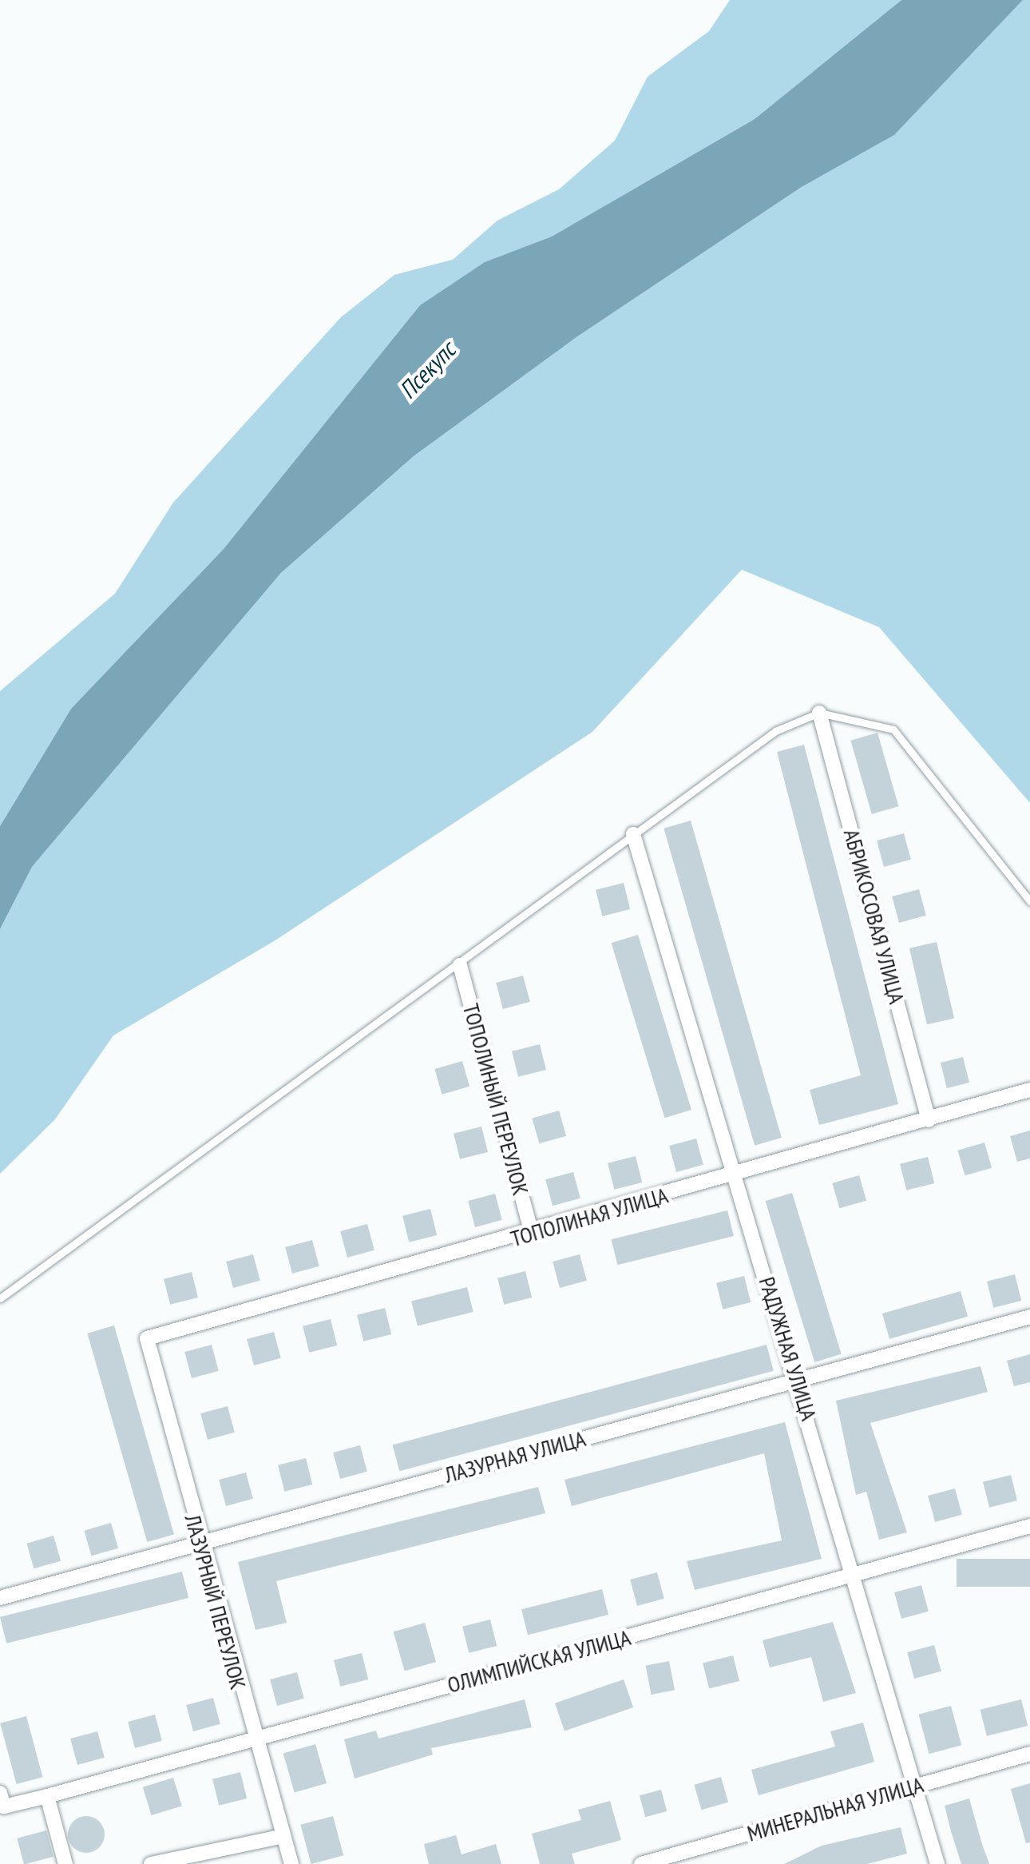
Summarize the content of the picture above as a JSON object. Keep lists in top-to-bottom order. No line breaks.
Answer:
{"streets":{"street":["АБРИКОСОВАЯ УЛИЦА","ТОПОЛИНЫЙ ПЕРЕУЛОК","ТОПОЛИНАЯ УЛИЦА","РАДУЖНАЯ УЛИЦА","ЛАЗУРНАЯ УЛИЦА","ЛАЗУРНЫЙ ПЕРЕУЛОК","ОЛИМПИЙСКАЯ УЛИЦА","МИНЕРАЛЬНАЯ УЛИЦА"]},"crossings":[["АБРИКОСОВАЯ УЛИЦА","ТОПОЛИНАЯ УЛИЦА"],["ТОПОЛИНЫЙ ПЕРЕУЛОК","ТОПОЛИНАЯ УЛИЦА"],["ТОПОЛИНАЯ УЛИЦА","РАДУЖНАЯ УЛИЦА"],["ТОПОЛИНАЯ УЛИЦА","ЛАЗУРНЫЙ ПЕРЕУЛОК"],["РАДУЖНАЯ УЛИЦА","ЛАЗУРНАЯ УЛИЦА"],["РАДУЖНАЯ УЛИЦА","ОЛИМПИЙСКАЯ УЛИЦА"],["РАДУЖНАЯ УЛИЦА","МИНЕРАЛЬНАЯ УЛИЦА"],["ЛАЗУРНАЯ УЛИЦА","ЛАЗУРНЫЙ ПЕРЕУЛОК"],["ЛАЗУРНЫЙ ПЕРЕУЛОК","ОЛИМПИЙСКАЯ УЛИЦА"]],"water":["Псекупс"]}
